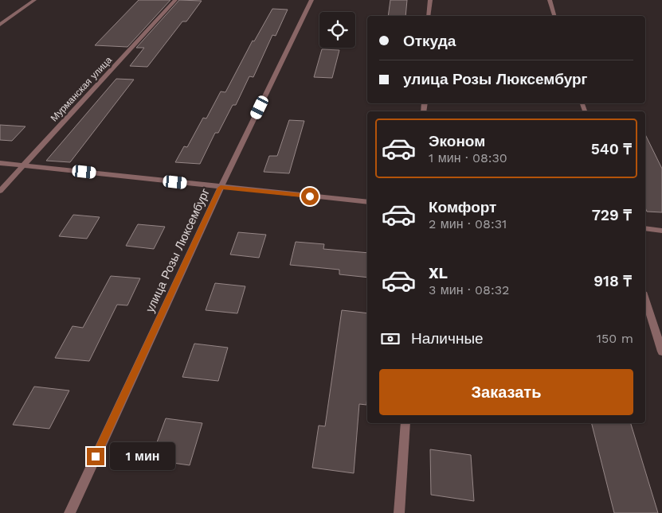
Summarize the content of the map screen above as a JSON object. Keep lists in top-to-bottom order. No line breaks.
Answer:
{"streets":{"street":["Мурманская улица","улица Розы Люксембург"]},"page":{"banner":["Откуда","улица Розы Люксембург"],"list":[{"name":"Эконом","note":"1 мин · 08:30","value":"540 ₸"},{"name":"Комфорт","note":"2 мин · 08:31","value":"729 ₸"},{"name":"XL","note":"3 мин · 08:32","value":"918 ₸"}],"pay":["Наличные","150 m"],"buttons":"Заказать","bubble":"1 мин"}}
